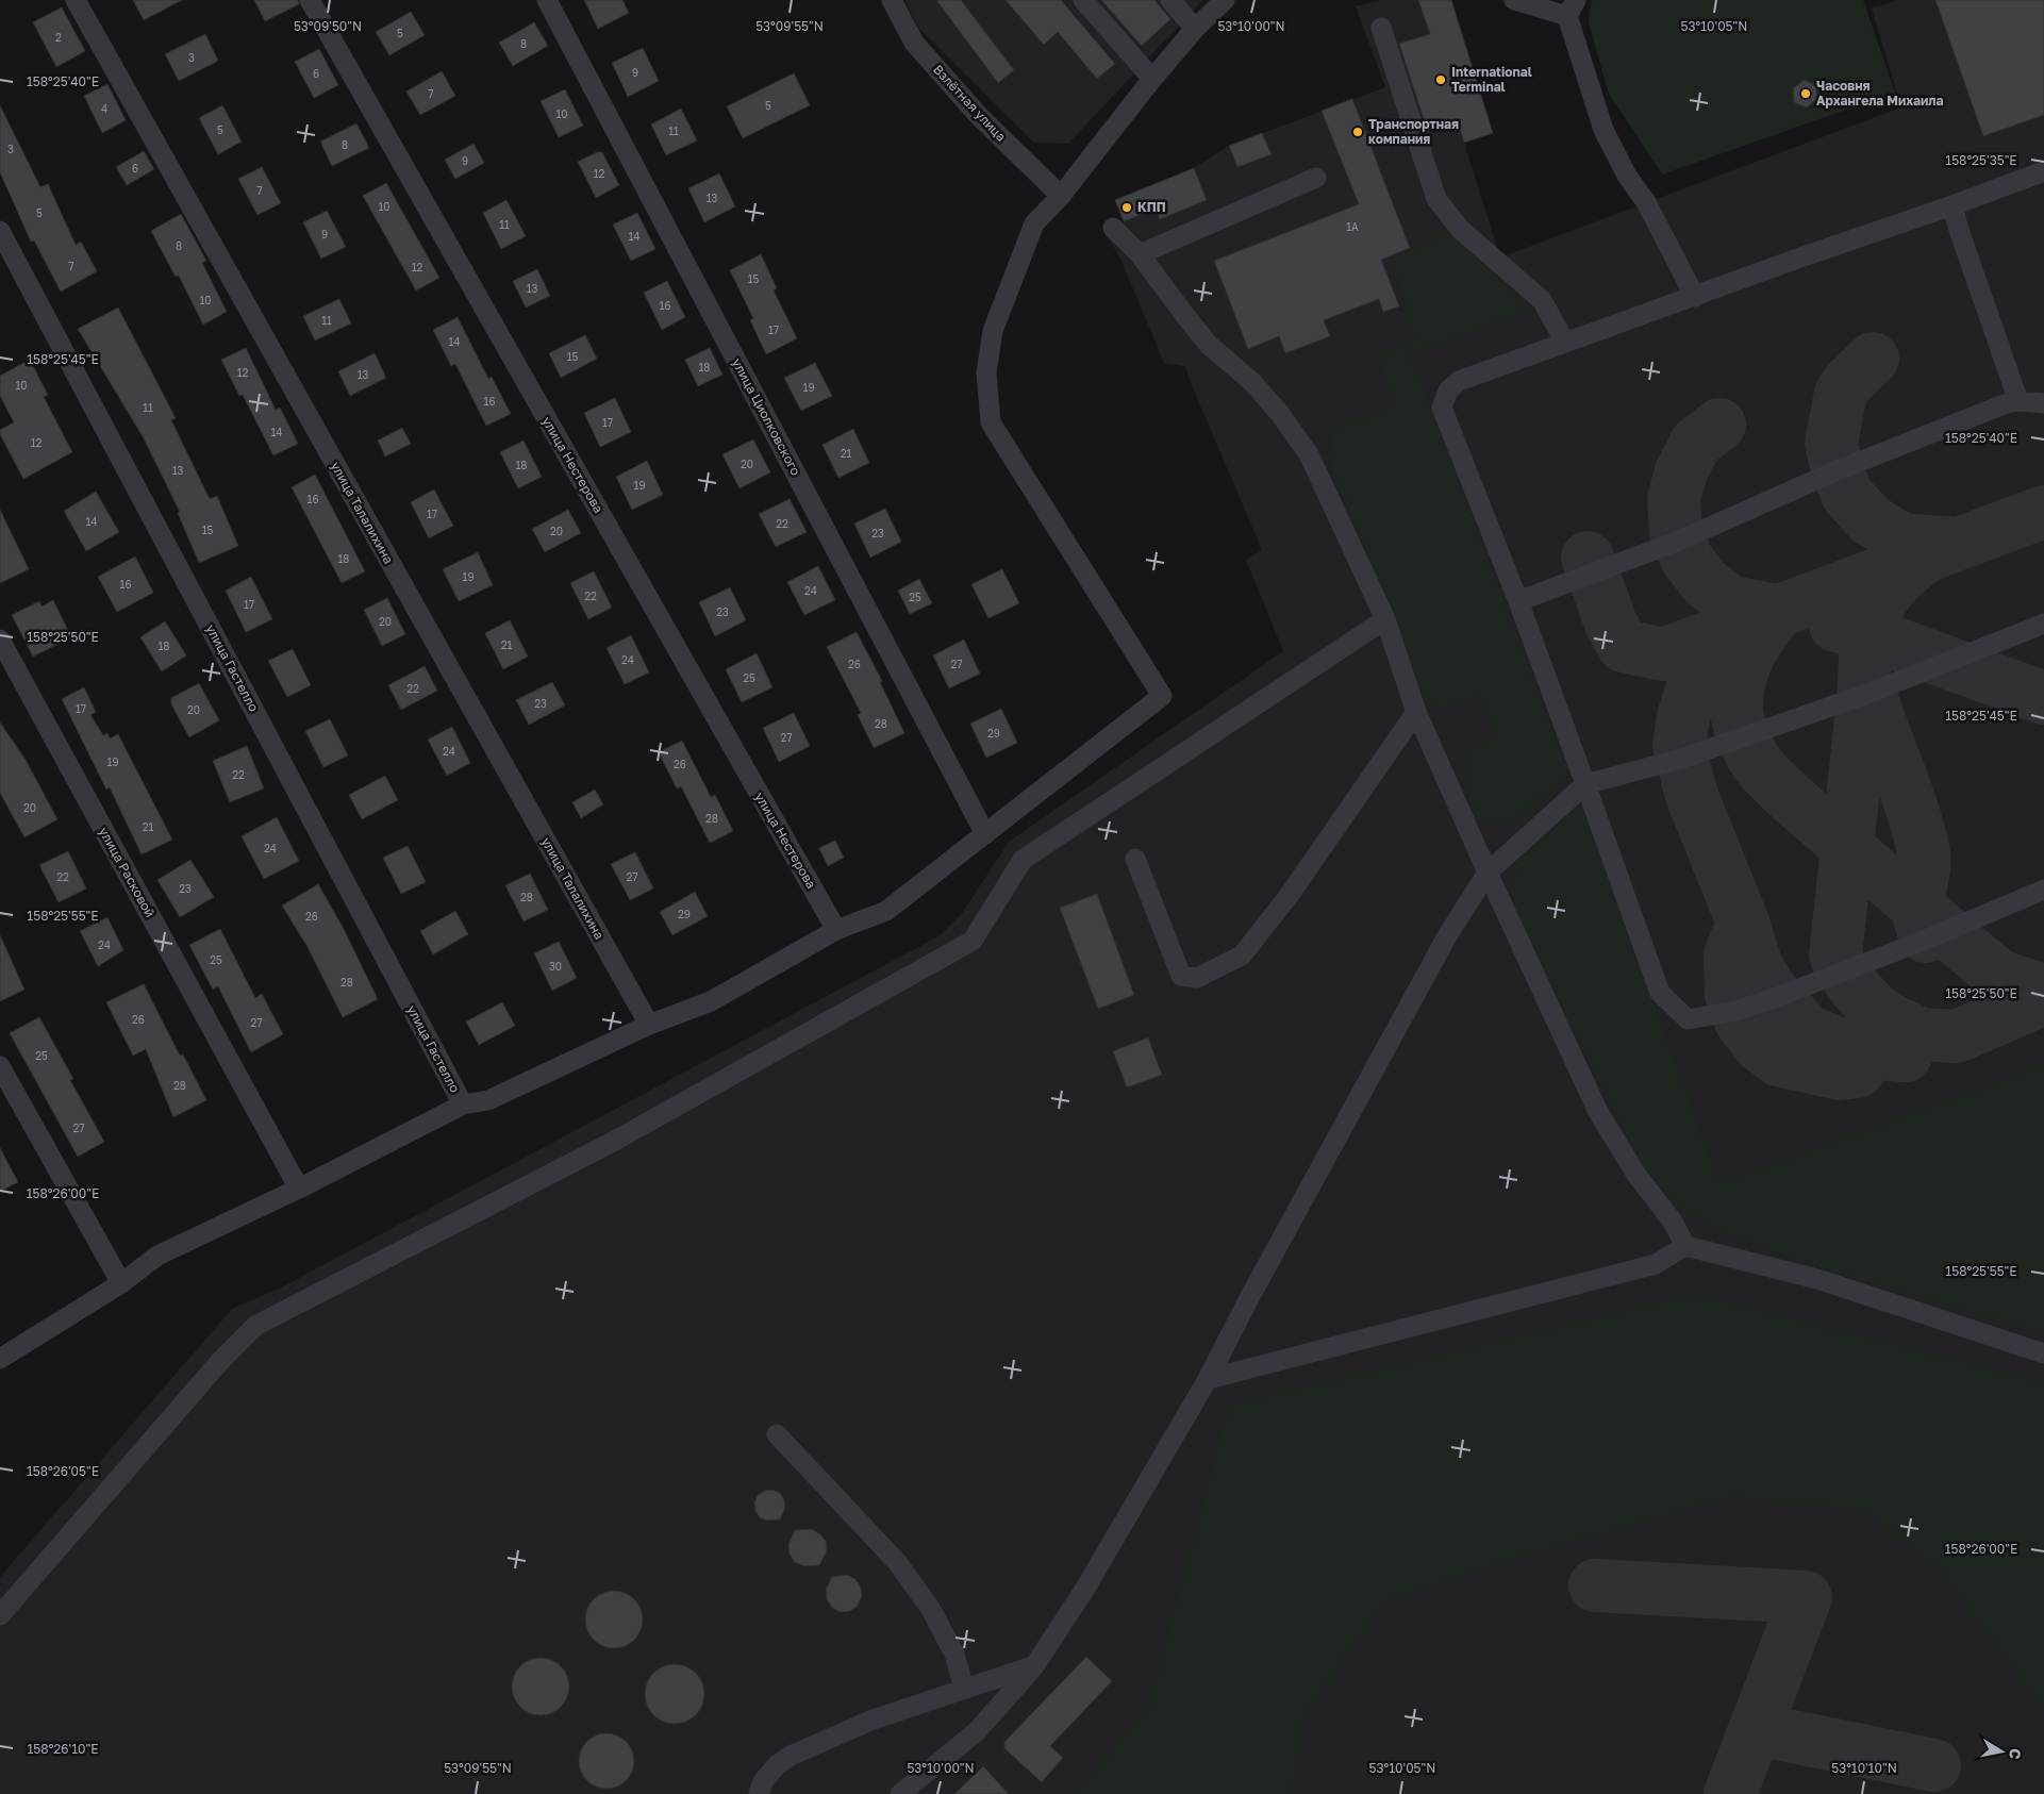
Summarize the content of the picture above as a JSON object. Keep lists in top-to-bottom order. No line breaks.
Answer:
{"streets":{"street":["Взлётная улица","улица Циолковского","улица Нестерова","улица Талалихина","улица Гастелло","улица Расковой"]},"places":["International Terminal","Часовня Архангела Михаила","Транспортная компания","КПП"],"house_numbers":["5","2","8","3","9","6","7","5","4","10","5","11","8","3","9","6","12","7","13","10","5","11","1А","9","14","8","7","12","15","13","10","16","11","17","14","15","18","12","13","10","19","16","11","17","14","12","21","20","18","13","19","16","17","14","22","15","20","23","18","19","16","24","22","25","17","23","20","21","18","24","26","27","25","22","23","17","20","28","29","27","24","19","26","22","20","28","21","24","22","27","23","28","29","26","24","25","30","28","26","27","25","28","27"],"north":"right","coordinates":["53°09'50\"N","53°09'55\"N","53°10'00\"N","53°10'05\"N","158°25'40\"E","158°25'35\"E","158°25'45\"E","158°25'50\"E","158°25'55\"E","158°26'00\"E","158°26'05\"E","158°26'10\"E","53°10'10\"N"]}
